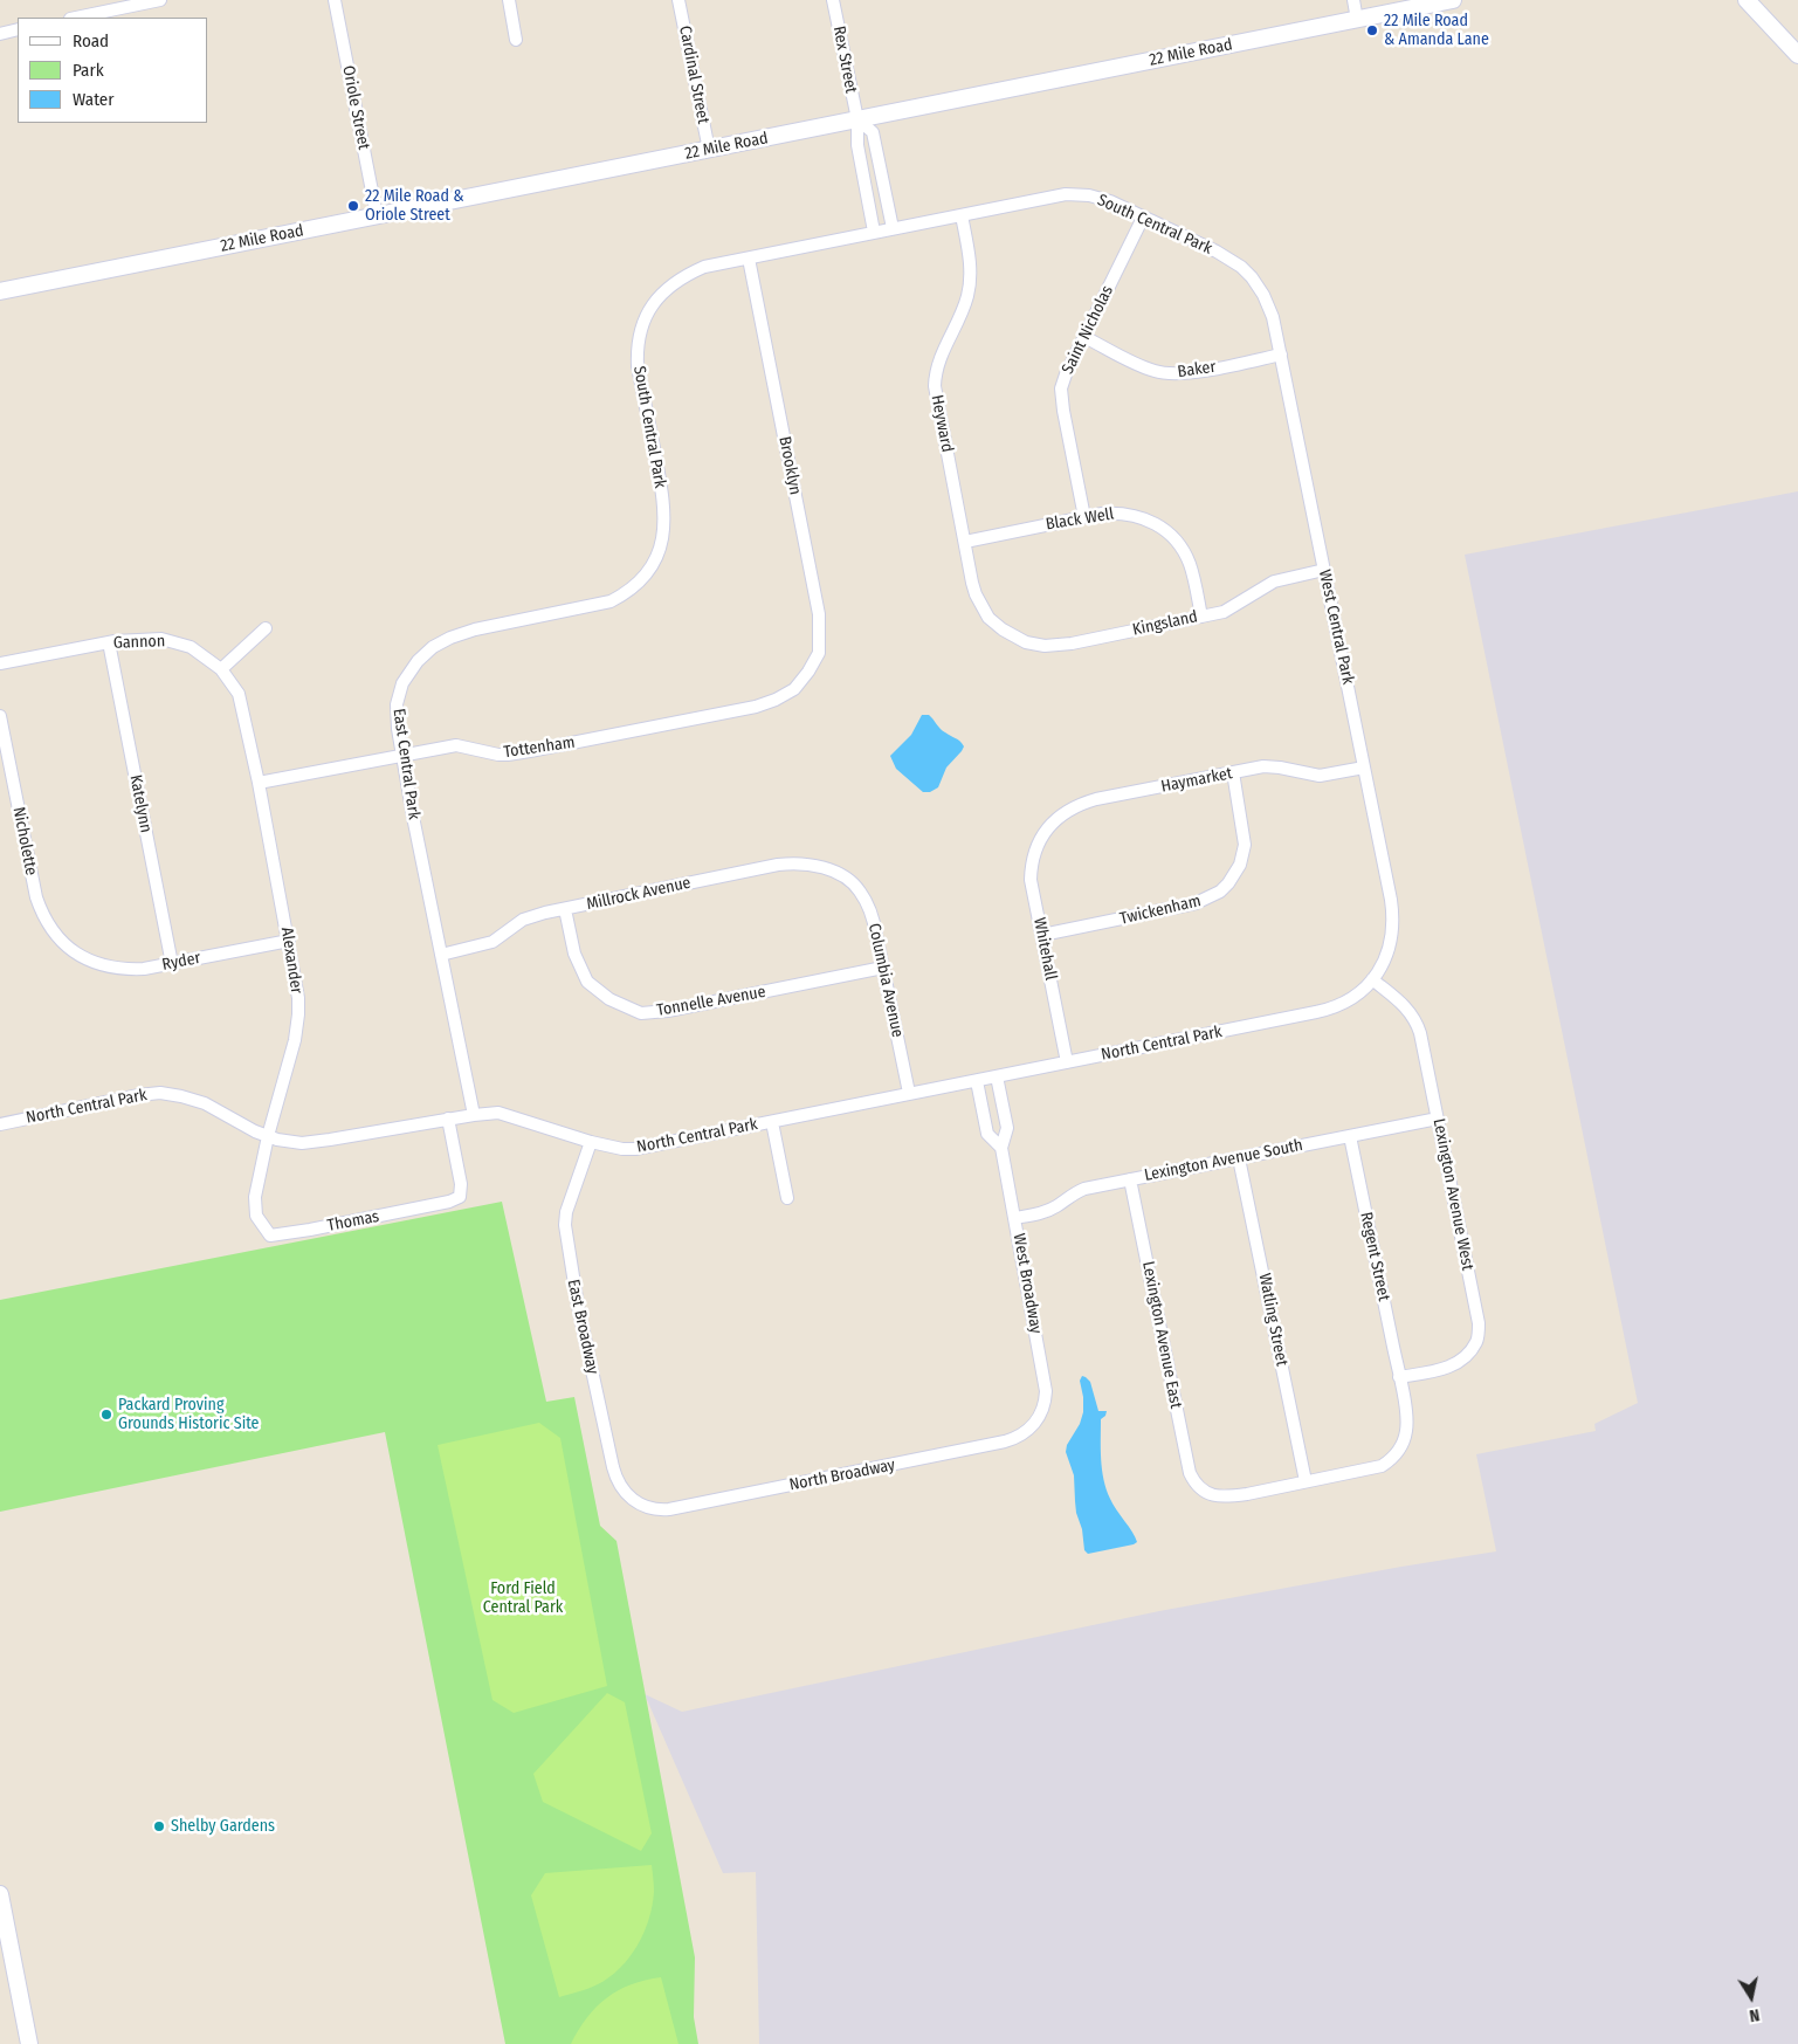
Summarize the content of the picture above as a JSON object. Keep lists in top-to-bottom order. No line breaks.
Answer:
{"streets":{"street":["22 Mile Road","Rex Street","Cardinal Street","Oriole Street","South Central Park","Saint Nicholas","Baker","Heyward","Brooklyn","Black Well","Kingsland","West Central Park","Gannon","Tottenham","East Central Park","Haymarket","Katelynn","Nicholette","Millrock Avenue","Twickenham","Whitehall","Alexander","Ryder","Columbia Avenue","Tonnelle Avenue","North Central Park","Lexington Avenue South","Lexington Avenue West","Thomas","Regent Street","West Broadway","Watling Street","East Broadway","Lexington Avenue East","North Broadway"]},"crossings":[["22 Mile Road","Rex Street"],["22 Mile Road","Cardinal Street"],["22 Mile Road","Oriole Street"],["South Central Park","Saint Nicholas"],["South Central Park","Heyward"],["South Central Park","Brooklyn"],["South Central Park","West Central Park"],["South Central Park","East Central Park"],["Saint Nicholas","Baker"],["Saint Nicholas","Black Well"],["Baker","West Central Park"],["Heyward","Black Well"],["Heyward","Kingsland"],["Brooklyn","Tottenham"],["Black Well","Kingsland"],["Kingsland","West Central Park"],["West Central Park","Haymarket"],["West Central Park","North Central Park"],["West Central Park","Lexington Avenue West"],["Gannon","Tottenham"],["Gannon","Katelynn"],["Gannon","Alexander"],["Tottenham","East Central Park"],["Tottenham","Alexander"],["East Central Park","Millrock Avenue"],["East Central Park","North Central Park"],["Haymarket","Twickenham"],["Haymarket","Whitehall"],["Katelynn","Ryder"],["Nicholette","Ryder"],["Millrock Avenue","Columbia Avenue"],["Millrock Avenue","Tonnelle Avenue"],["Twickenham","Whitehall"],["Whitehall","North Central Park"],["Alexander","Ryder"],["Alexander","North Central Park"],["Alexander","Thomas"],["Columbia Avenue","Tonnelle Avenue"],["Columbia Avenue","North Central Park"],["North Central Park","Thomas"],["North Central Park","West Broadway"],["North Central Park","East Broadway"],["Lexington Avenue South","Lexington Avenue West"],["Lexington Avenue South","Regent Street"],["Lexington Avenue South","West Broadway"],["Lexington Avenue South","Watling Street"],["Lexington Avenue South","Lexington Avenue East"],["Lexington Avenue West","Regent Street"],["Regent Street","Watling Street"],["Regent Street","Lexington Avenue East"],["West Broadway","North Broadway"],["East Broadway","North Broadway"]],"parks":["Ford Field Central Park"],"places":["22 Mile Road & Amanda Lane","22 Mile Road & Oriole Street","Packard Proving Grounds Historic Site","Shelby Gardens"],"legend":["Road","Park","Water"],"north":"bottom"}
